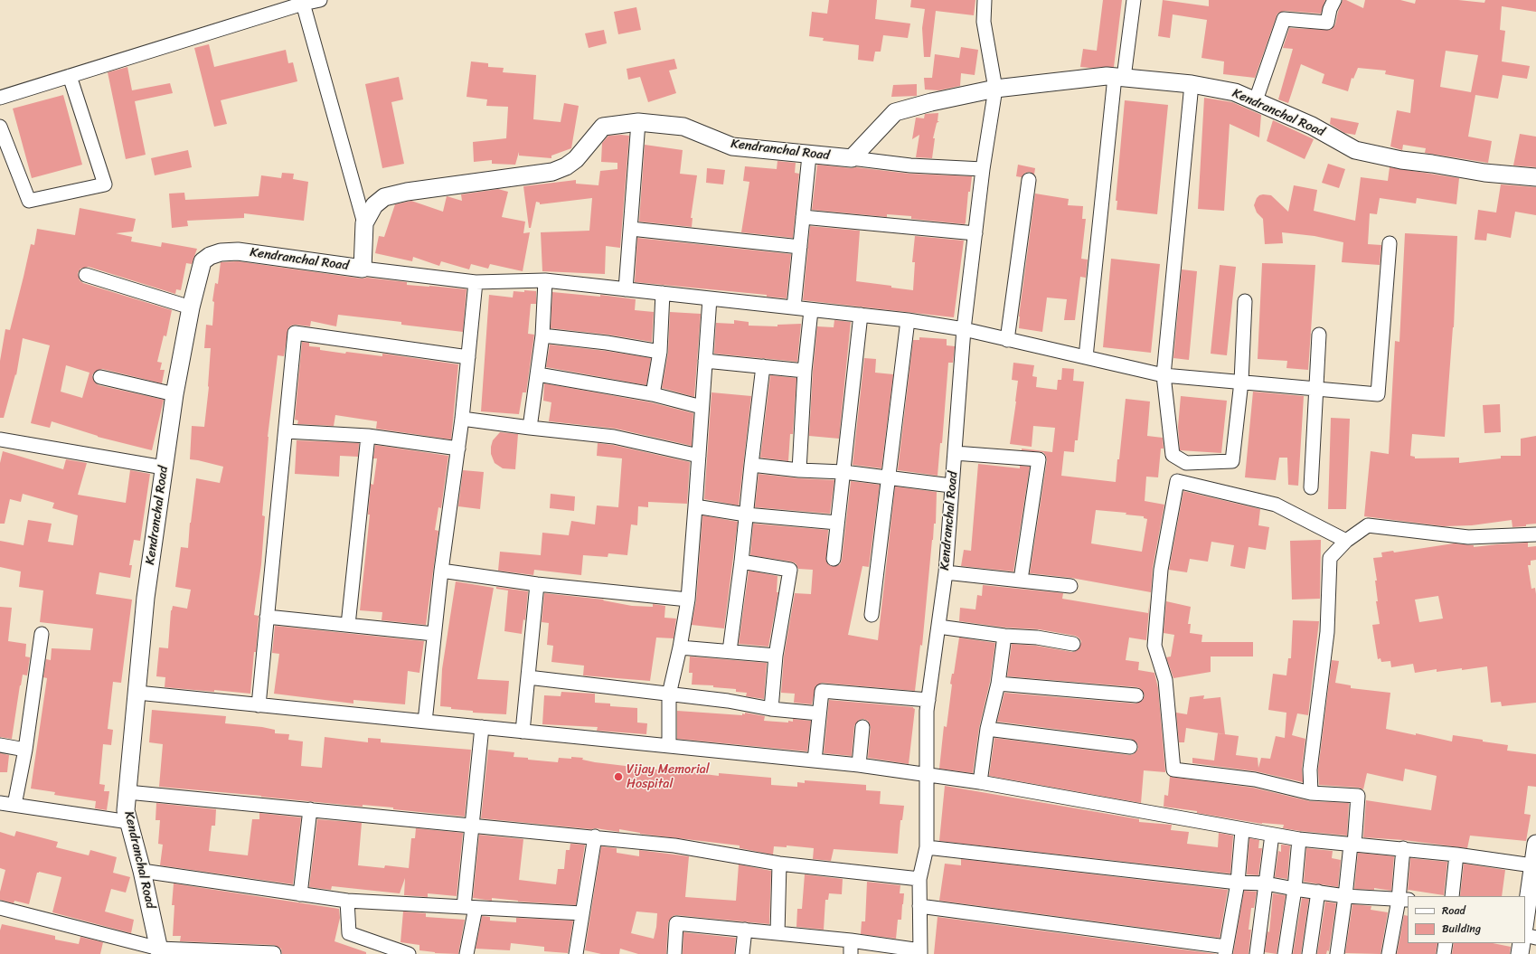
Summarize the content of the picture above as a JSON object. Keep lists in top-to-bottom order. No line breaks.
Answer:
{"streets":{"street":["Kendranchal Road"]},"places":["Vijay Memorial Hospital"],"legend":["Road","Building"]}
